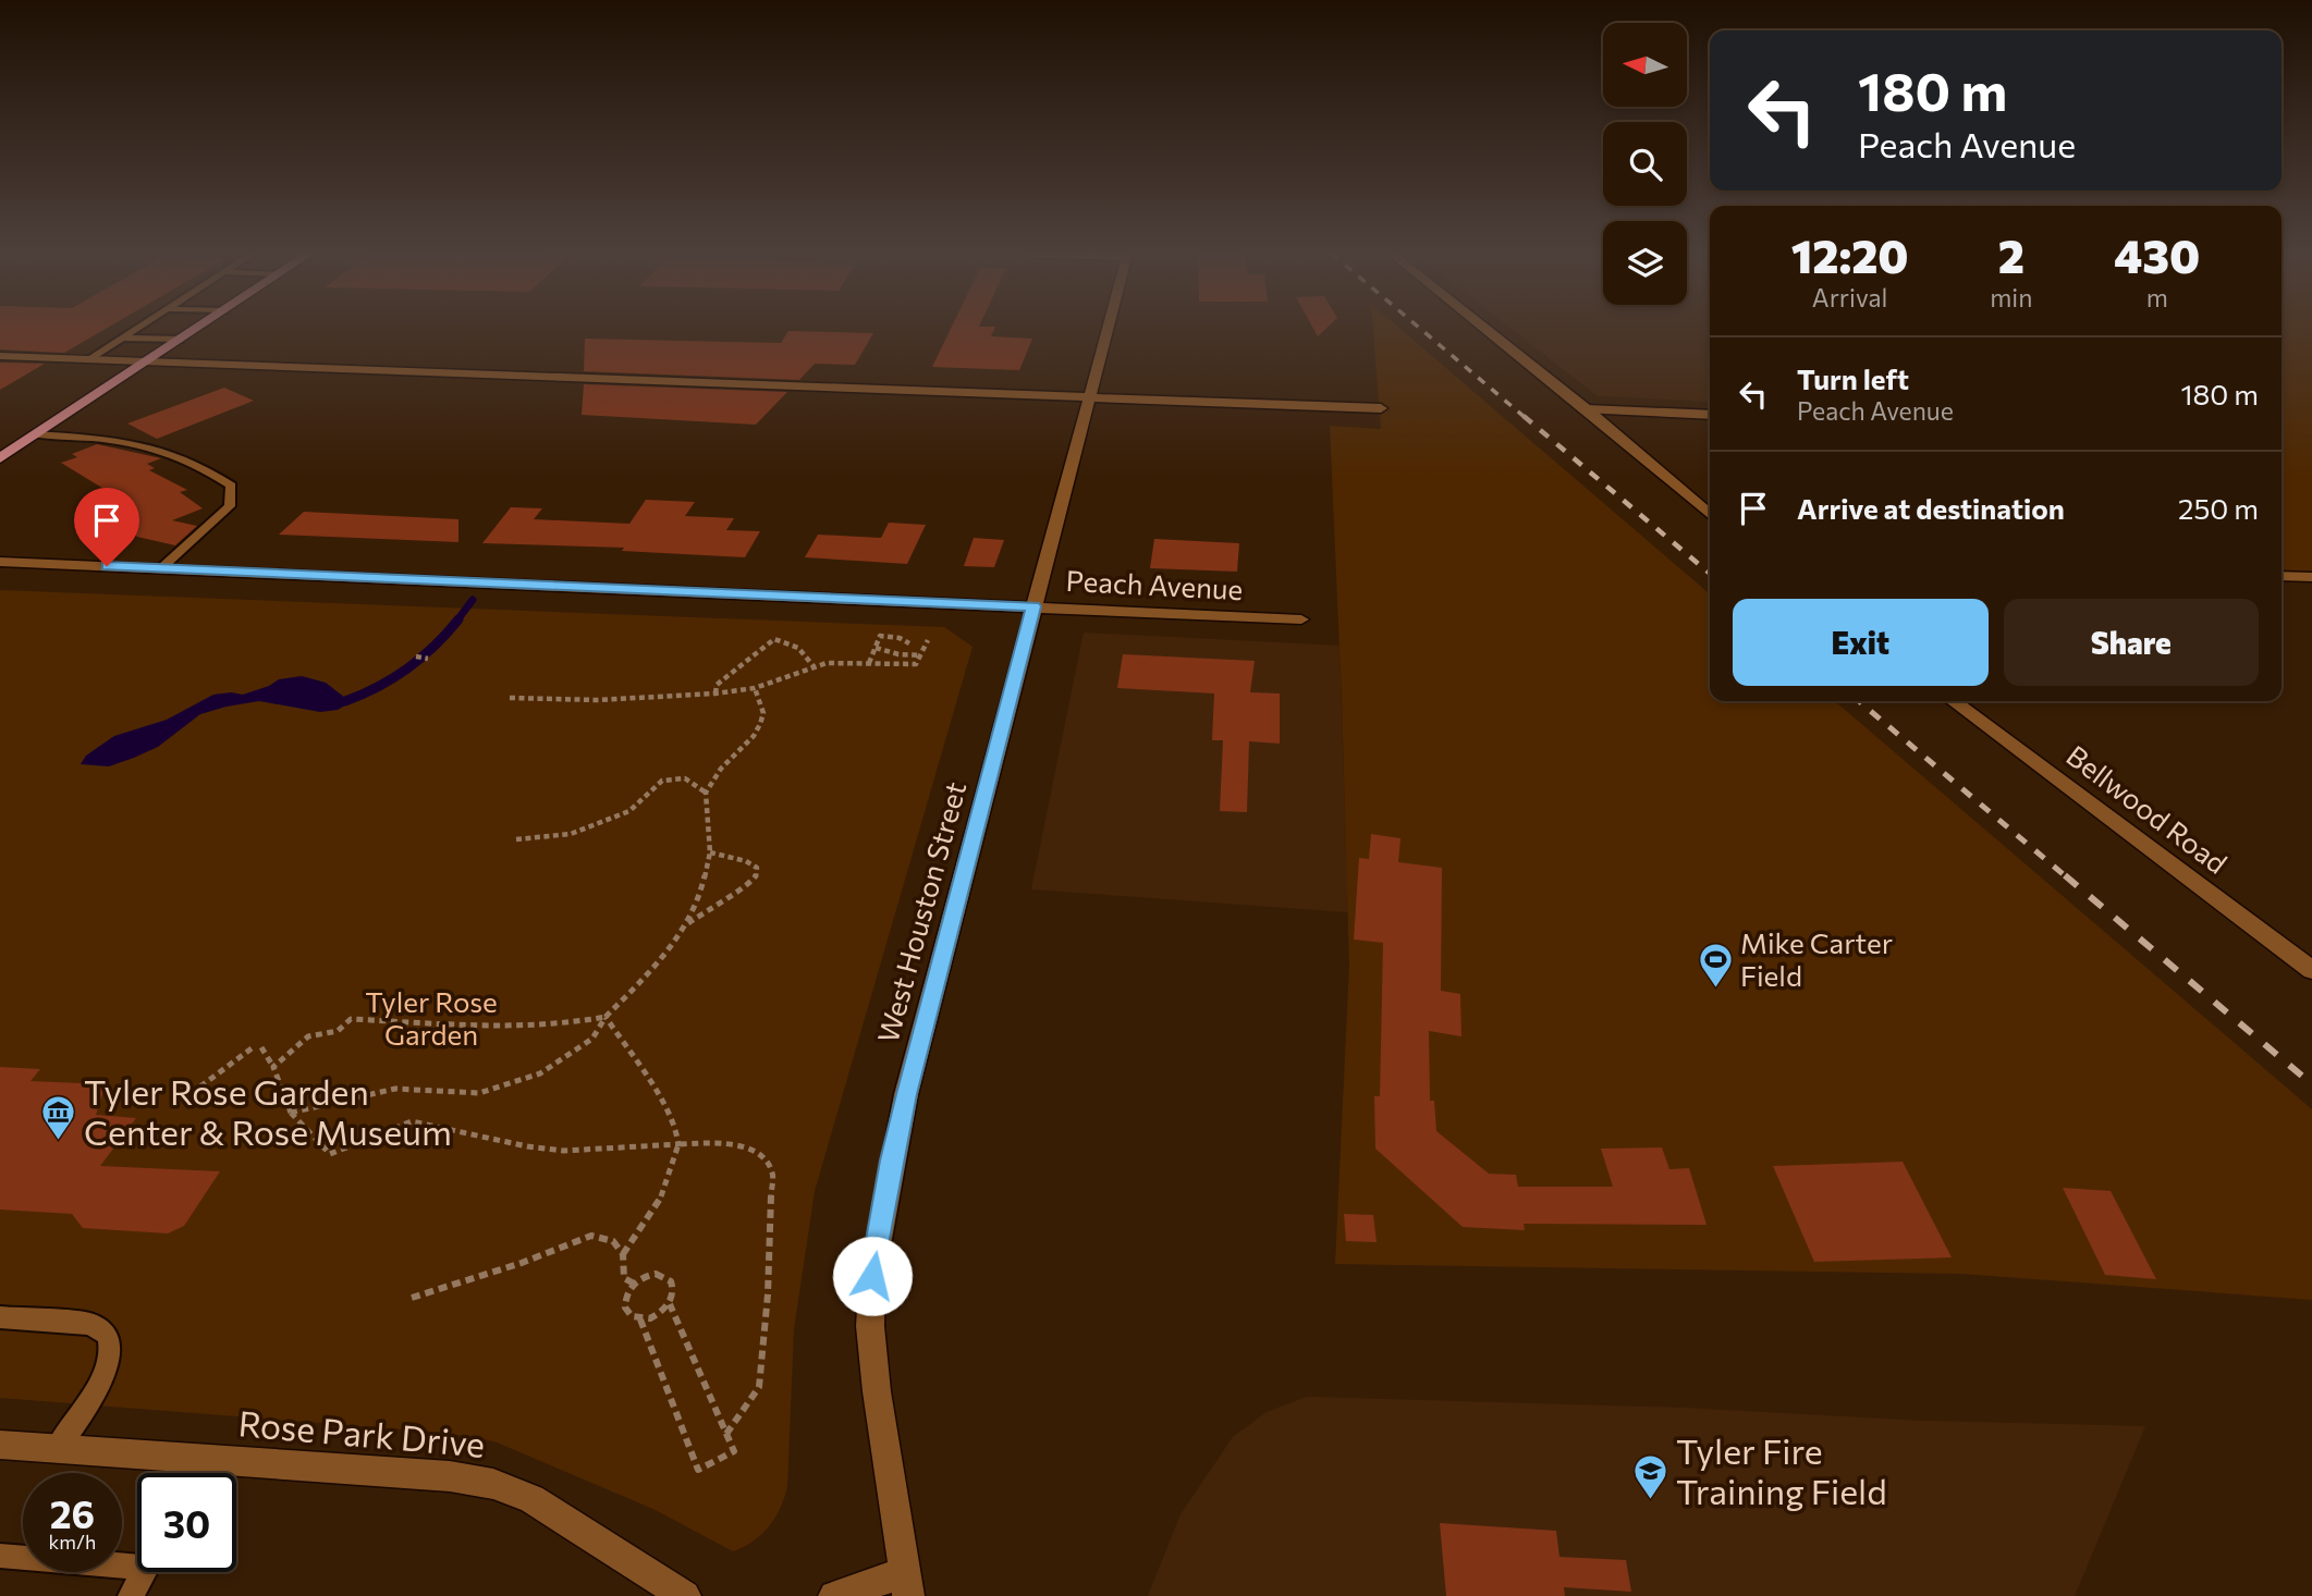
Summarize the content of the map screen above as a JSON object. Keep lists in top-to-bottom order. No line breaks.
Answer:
{"streets":{"street":["Peach Avenue","Bellwood Road","West Houston Street","Rose Park Drive"]},"crossings":[["Peach Avenue","West Houston Street"]],"parks":["Tyler Rose Garden"],"places":{"sports":["Mike Carter Field"],"museum":["Tyler Rose Garden Center & Rose Museum"],"school or university":["Tyler Fire Training Field"]},"north":"left","page":{"turn":["180 m","Peach Avenue"],"eta":["12:20","Arrival","2","min","430","m"],"list":[{"name":"Turn left","note":"Peach Avenue","value":"180 m"},{"name":"Arrive at destination","value":"250 m"}],"buttons":["Exit","Share"],"speed":"26 km/h","limit":"30"}}
